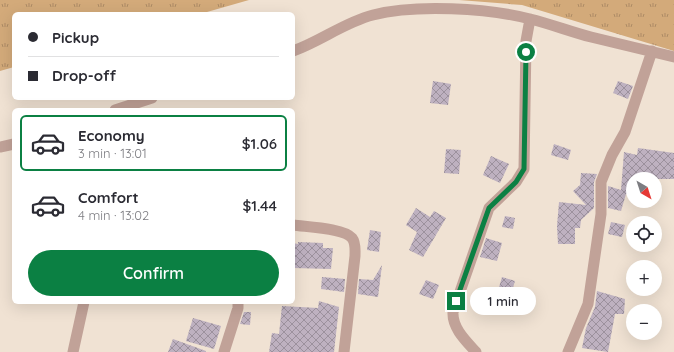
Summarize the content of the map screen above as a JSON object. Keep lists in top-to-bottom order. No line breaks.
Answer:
{"north":"bottom right","page":{"banner":["Pickup","Drop-off"],"list":[{"name":"Economy","note":"3 min · 13:01","value":"$1.06"},{"name":"Comfort","note":"4 min · 13:02","value":"$1.44"}],"map_buttons":["+","−"],"buttons":"Confirm","bubble":"1 min"}}
